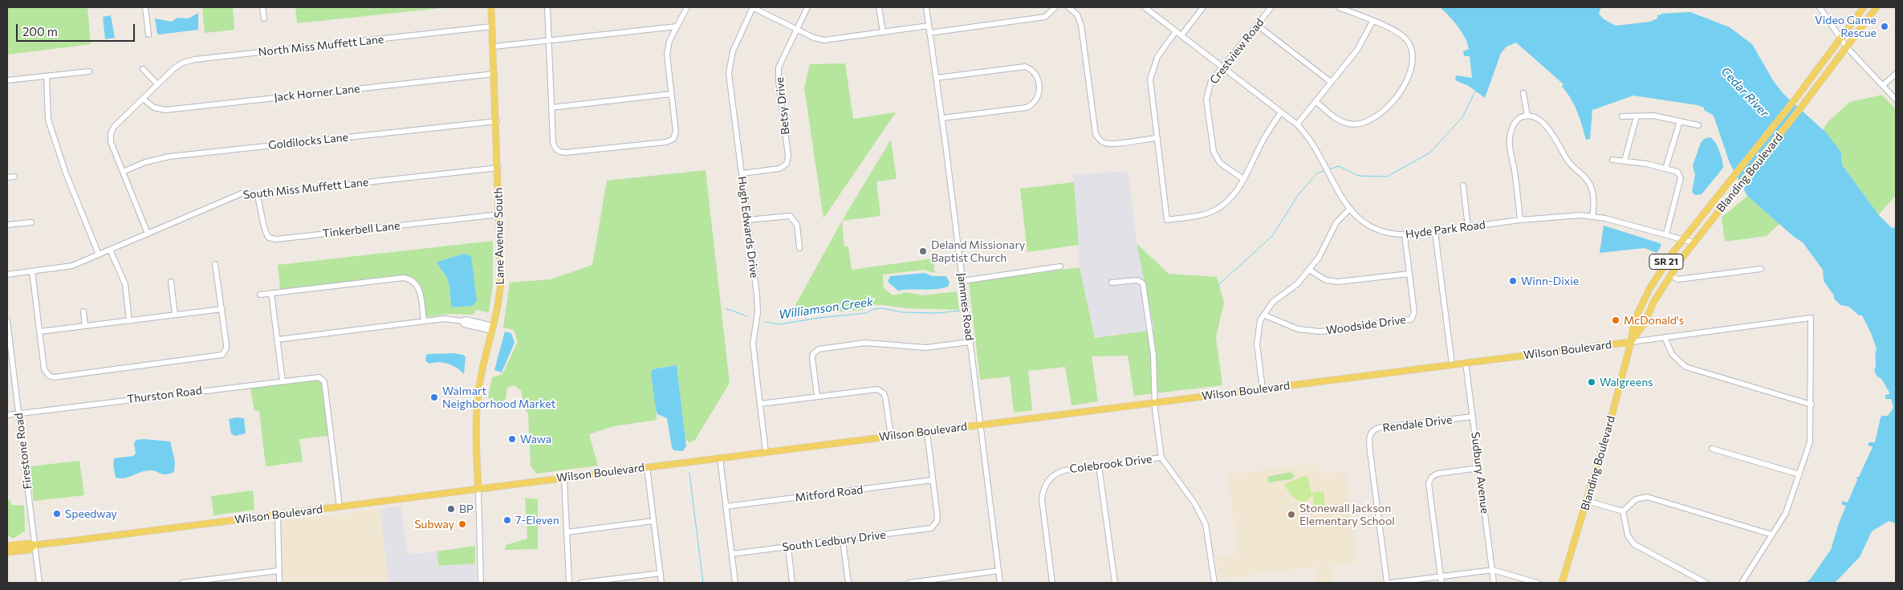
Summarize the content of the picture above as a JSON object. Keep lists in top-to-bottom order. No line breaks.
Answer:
{"streets":{"main road":["Blanding Boulevard","Lane Avenue South","SR 21","Wilson Boulevard"],"street":["North Miss Muffett Lane","Crestview Road","Jack Horner Lane","Betsy Drive","Goldilocks Lane","South Miss Muffett Lane","Hugh Edwards Drive","Tinkerbell Lane","Hyde Park Road","Jammes Road","Woodside Drive","Thurston Road","Rendale Drive","Firestone Road","Colebrook Drive","Sudbury Avenue","Mitford Road","South Ledbury Drive"]},"crossings":[["North Miss Muffett Lane","Jack Horner Lane"],["North Miss Muffett Lane","Goldilocks Lane"],["North Miss Muffett Lane","Lane Avenue South"],["Crestview Road","Hyde Park Road"],["Jack Horner Lane","Lane Avenue South"],["Betsy Drive","Hugh Edwards Drive"],["Goldilocks Lane","Lane Avenue South"],["Blanding Boulevard","Hyde Park Road"],["Blanding Boulevard","Wilson Boulevard"],["South Miss Muffett Lane","Tinkerbell Lane"],["South Miss Muffett Lane","Lane Avenue South"],["Hugh Edwards Drive","Wilson Boulevard"],["Tinkerbell Lane","Lane Avenue South"],["Hyde Park Road","Woodside Drive"],["Lane Avenue South","Wilson Boulevard"],["Jammes Road","Wilson Boulevard"],["Wilson Boulevard","Thurston Road"],["Wilson Boulevard","Firestone Road"],["Wilson Boulevard","Sudbury Avenue"],["Thurston Road","Firestone Road"],["Rendale Drive","Sudbury Avenue"],["Mitford Road","South Ledbury Drive"]],"water":["Cedar River","Williamson Creek"],"places":["Video Game Rescue","Deland Missionary Baptist Church","Winn-Dixie","McDonald's","Walgreens","Walmart Neighborhood Market","Wawa","BP","Speedway","Stonewall Jackson Elementary School","7-Eleven","Subway"],"scale_bar":"200 m"}
